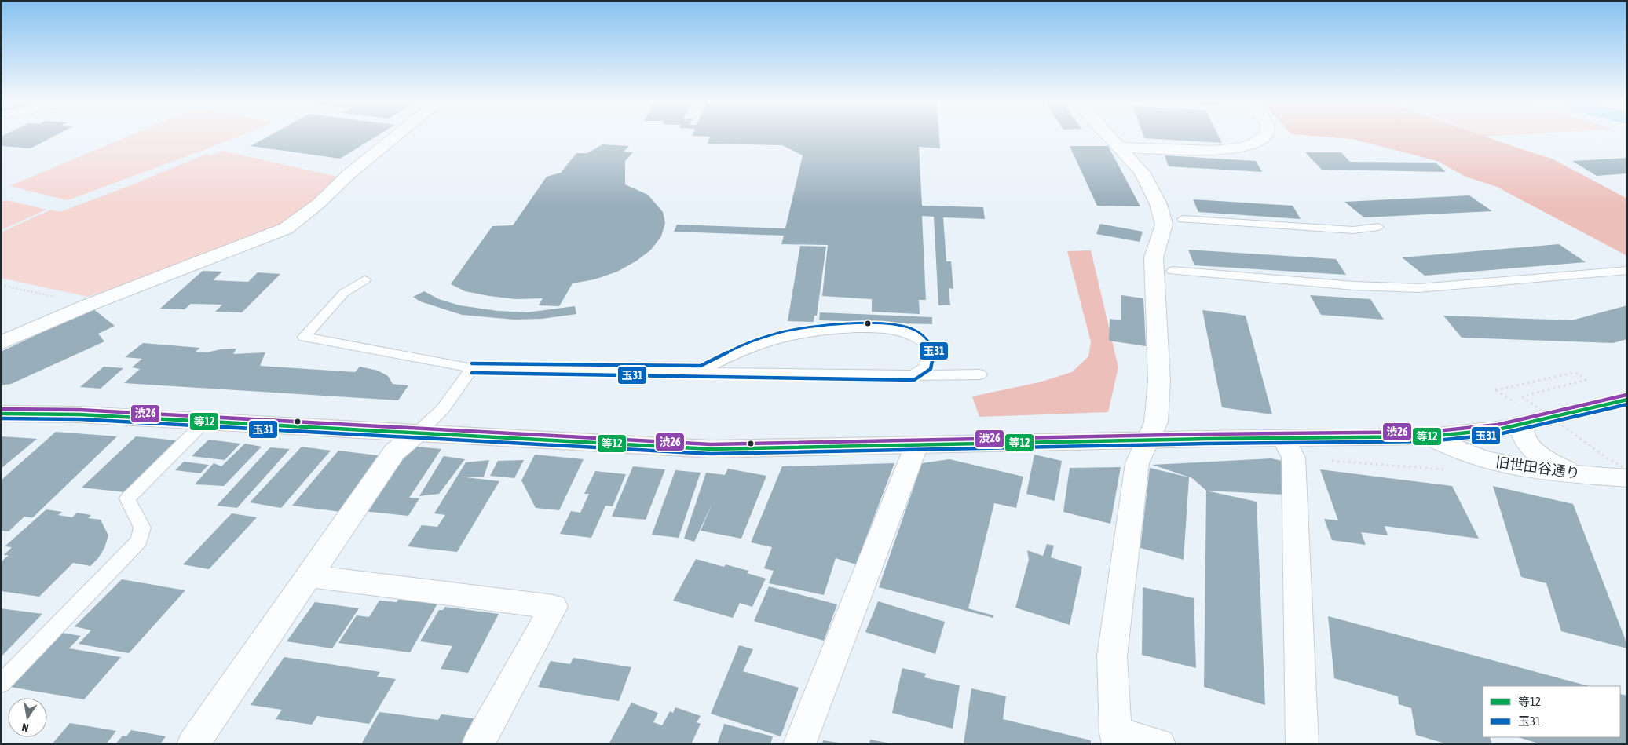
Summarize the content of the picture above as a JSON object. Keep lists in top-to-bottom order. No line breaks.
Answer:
{"streets":{"street":["旧世田谷通り"]},"lines":["transit line 玉31","transit line 渋26","transit line 等12"],"legend":["等12","玉31"],"north":"bottom"}
